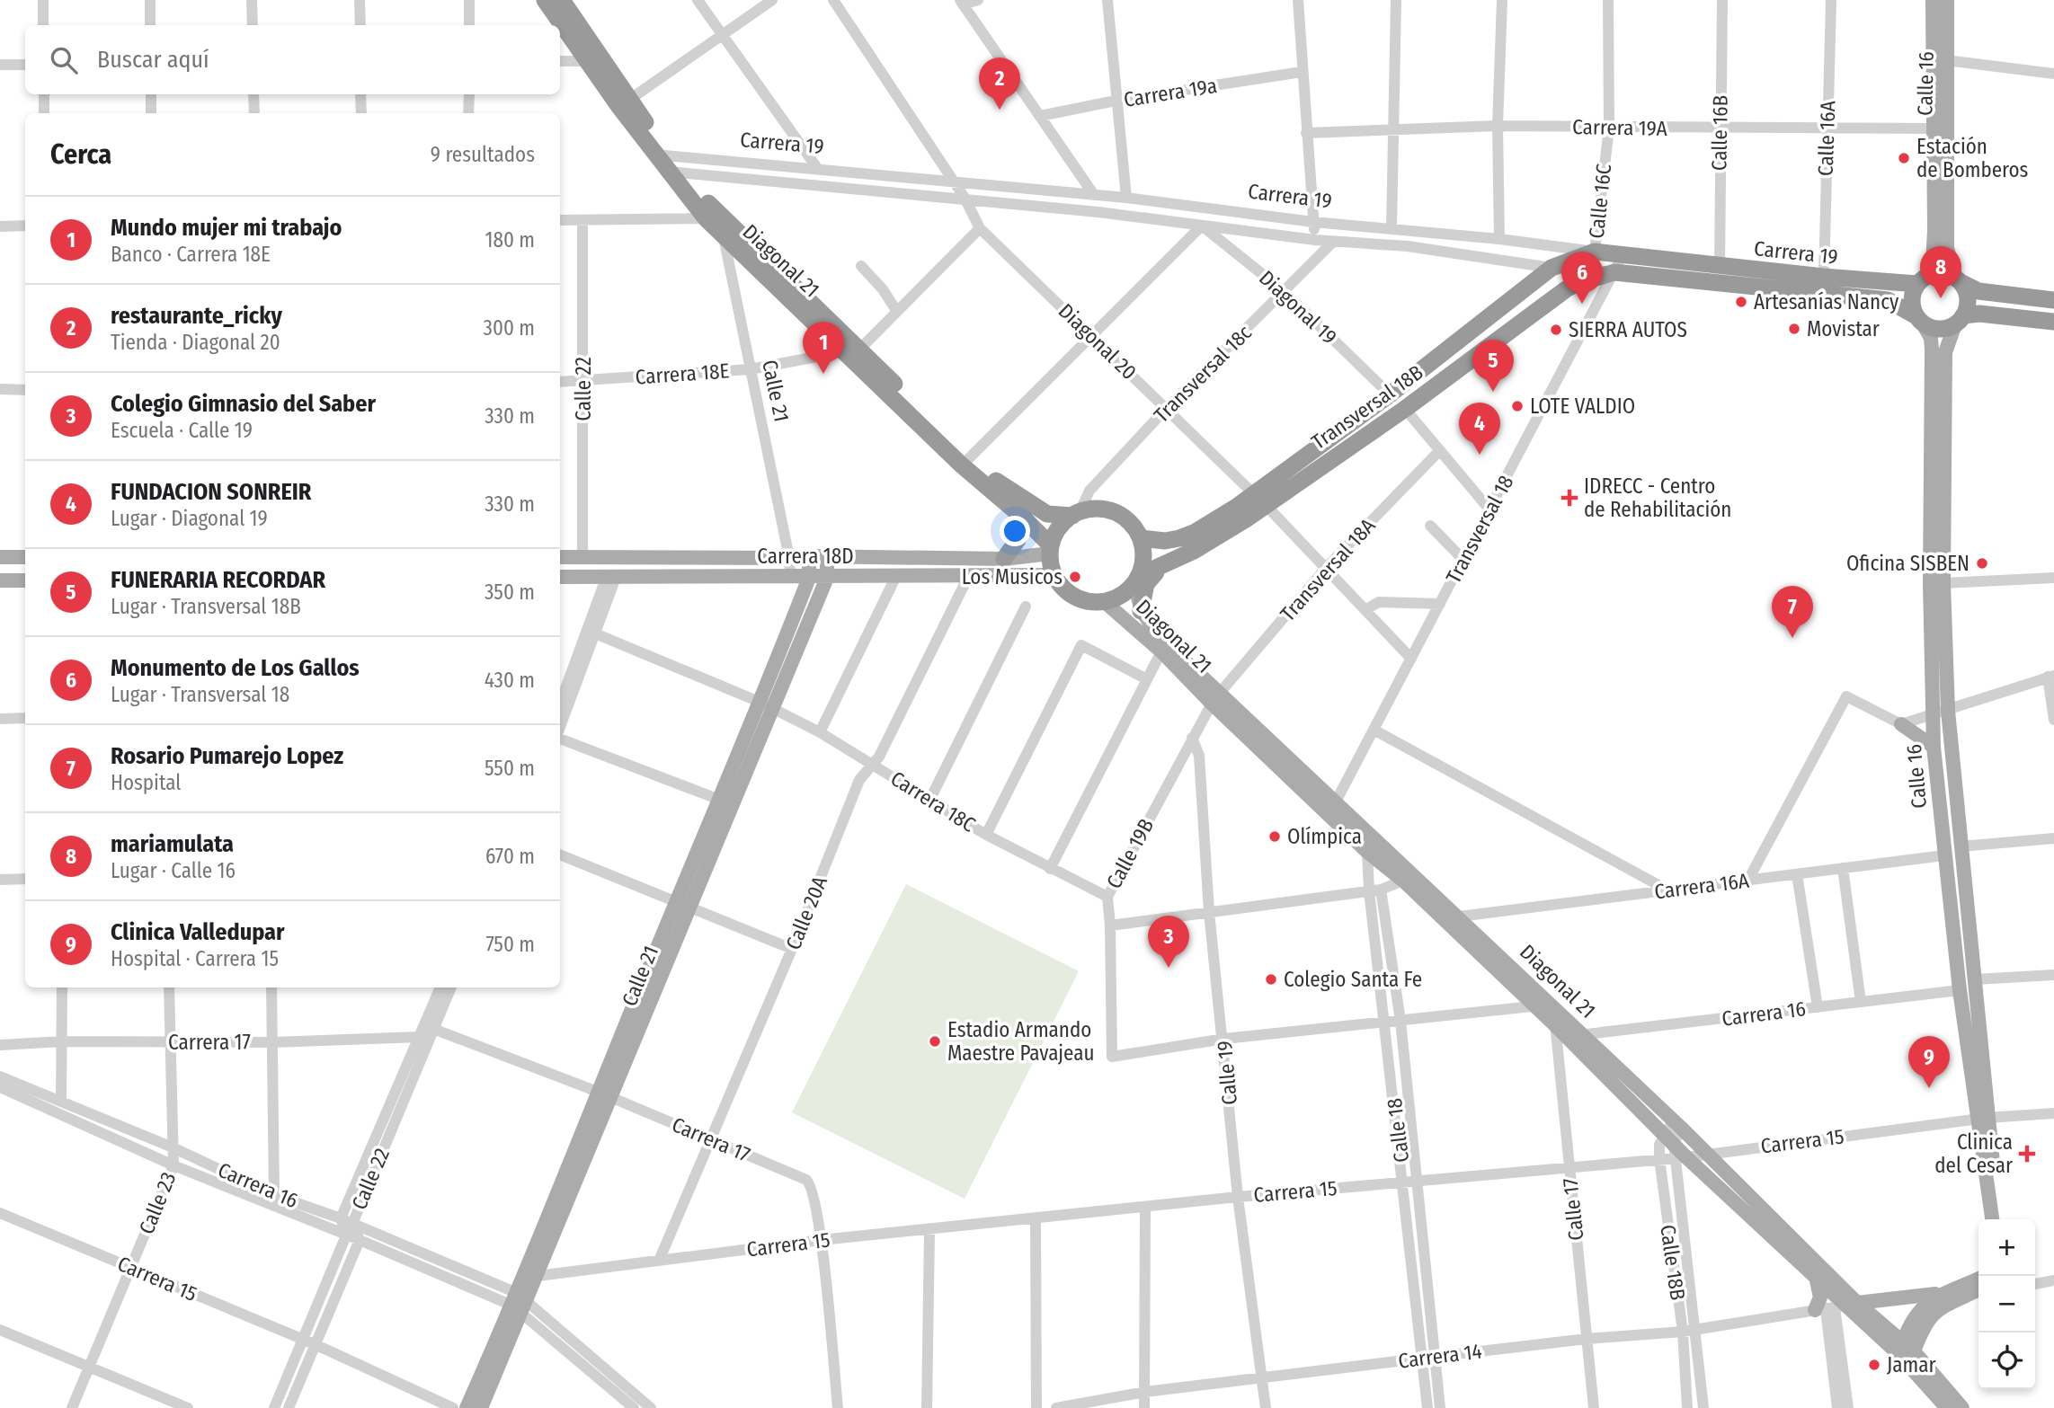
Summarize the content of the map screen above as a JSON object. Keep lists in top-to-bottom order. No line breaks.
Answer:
{"streets":{"highway":["Carrera 19","Diagonal 21","Transversal 18B"],"main road":["Calle 16","Calle 21","Carrera 18D"],"street":["Carrera 19a","Carrera 19A","Calle 16B","Calle 16A","Calle 16C","Diagonal 19","Diagonal 20","Carrera 18E","Transversal 18c","Calle 22","Transversal 18","Transversal 18A","Carrera 18C","Calle 19B","Carrera 16A","Calle 20A","Carrera 16","Carrera 17","Calle 19","Calle 18","Carrera 15","Calle 23","Calle 17","Calle 18B","Carrera 14"]},"crossings":[["Calle 16","Carrera 19A"],["Calle 16","Carrera 19"],["Calle 16","Carrera 16A"],["Calle 16","Carrera 16"],["Calle 16","Carrera 15"],["Carrera 19A","Calle 16B"],["Carrera 19A","Calle 16A"],["Carrera 19A","Calle 16C"],["Calle 16B","Carrera 19"],["Calle 16A","Carrera 19"],["Carrera 19","Calle 16C"],["Carrera 19","Diagonal 21"],["Carrera 19","Diagonal 19"],["Carrera 19","Diagonal 20"],["Carrera 19","Transversal 18c"],["Carrera 19","Transversal 18B"],["Carrera 19","Transversal 18"],["Calle 16C","Transversal 18B"],["Diagonal 21","Carrera 18E"],["Diagonal 21","Transversal 18c"],["Diagonal 21","Calle 21"],["Diagonal 21","Transversal 18B"],["Diagonal 21","Transversal 18"],["Diagonal 21","Carrera 18D"],["Diagonal 21","Transversal 18A"],["Diagonal 21","Calle 19B"],["Diagonal 21","Carrera 16A"],["Diagonal 21","Carrera 16"],["Diagonal 21","Calle 18"],["Diagonal 21","Carrera 15"],["Diagonal 21","Calle 17"],["Diagonal 21","Calle 18B"],["Diagonal 21","Carrera 14"],["Diagonal 19","Transversal 18c"],["Diagonal 19","Transversal 18B"],["Diagonal 20","Transversal 18c"],["Diagonal 20","Transversal 18B"],["Diagonal 20","Transversal 18"],["Diagonal 20","Transversal 18A"],["Carrera 18E","Calle 22"],["Carrera 18E","Calle 21"],["Transversal 18c","Transversal 18B"],["Transversal 18c","Carrera 18D"],["Calle 22","Carrera 18D"],["Calle 22","Carrera 16"],["Calle 22","Carrera 17"],["Calle 22","Carrera 15"],["Calle 21","Carrera 18D"],["Calle 21","Carrera 18C"],["Calle 21","Carrera 16"],["Calle 21","Carrera 17"],["Calle 21","Carrera 15"],["Transversal 18B","Transversal 18"],["Transversal 18B","Carrera 18D"],["Carrera 18D","Calle 20A"],["Transversal 18A","Calle 19B"],["Carrera 18C","Calle 19B"],["Carrera 18C","Calle 20A"],["Calle 19B","Calle 19"],["Calle 20A","Carrera 17"],["Calle 20A","Carrera 15"],["Carrera 16","Calle 23"],["Carrera 17","Carrera 15"],["Carrera 17","Calle 23"],["Calle 19","Carrera 15"],["Calle 19","Carrera 14"],["Calle 18","Carrera 15"],["Calle 18","Carrera 14"],["Carrera 15","Calle 23"],["Carrera 15","Calle 17"],["Carrera 15","Calle 18B"],["Calle 17","Carrera 14"],["Calle 18B","Carrera 14"]],"places":{"other":["Estación de Bomberos","Artesanías Nancy","Movistar","SIERRA AUTOS","LOTE VALDIO","Oficina SISBEN","Los Musicos","Olímpica","Colegio Santa Fe","Estadio Armando Maestre Pavajeau","Jamar"],"health":["IDRECC - Centro de Rehabilitación","Clinica del Cesar"]},"page":{"search":"Buscar aquí","pins":["2","8","6","1","5","4","7","3","9"],"heading":["Cerca","9 resultados"],"list":[{"mark":"1","name":"Mundo mujer mi trabajo","note":"Banco · Carrera 18E","value":"180 m"},{"mark":"2","name":"restaurante_ricky","note":"Tienda · Diagonal 20","value":"300 m"},{"mark":"3","name":"Colegio Gimnasio del Saber","note":"Escuela · Calle 19","value":"330 m"},{"mark":"4","name":"FUNDACION SONREIR","note":"Lugar · Diagonal 19","value":"330 m"},{"mark":"5","name":"FUNERARIA RECORDAR","note":"Lugar · Transversal 18B","value":"350 m"},{"mark":"6","name":"Monumento de Los Gallos","note":"Lugar · Transversal 18","value":"430 m"},{"mark":"7","name":"Rosario Pumarejo Lopez","note":"Hospital","value":"550 m"},{"mark":"8","name":"mariamulata","note":"Lugar · Calle 16","value":"670 m"},{"mark":"9","name":"Clinica Valledupar","note":"Hospital · Carrera 15","value":"750 m"}],"map_buttons":["+","−"]}}
